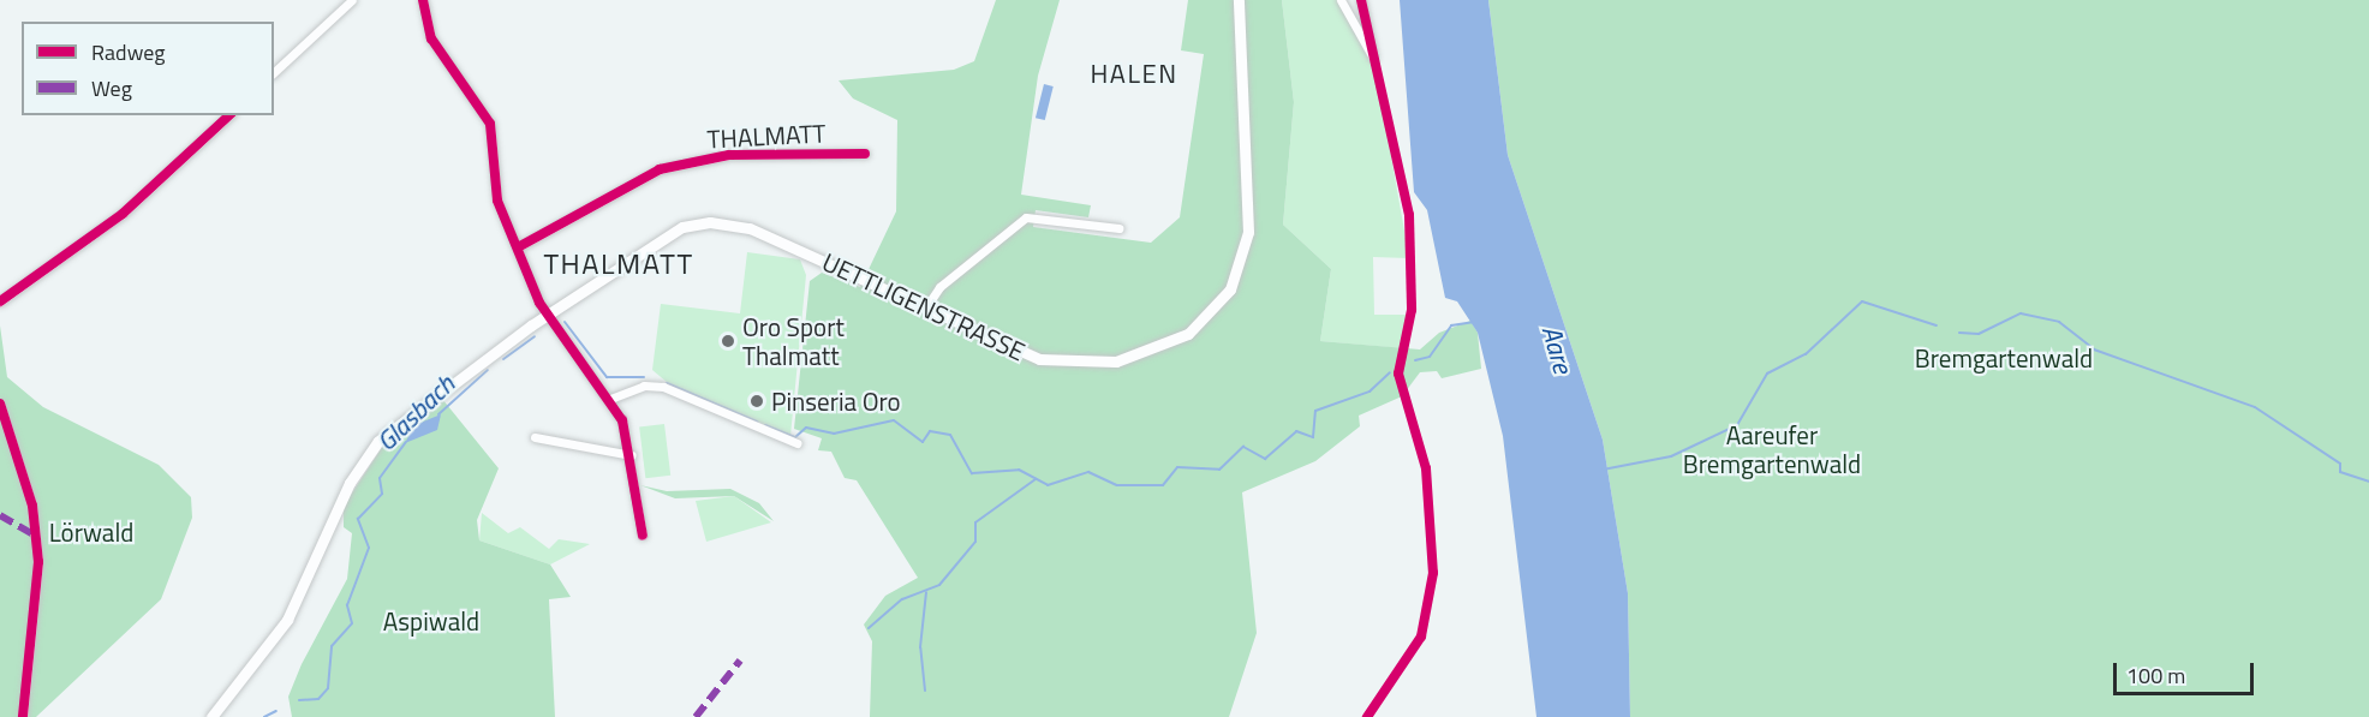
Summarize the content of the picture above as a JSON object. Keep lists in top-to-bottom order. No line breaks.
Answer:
{"streets":{"main road":["UETTLIGENSTRASSE"],"street":["THALMATT"]},"districts":["HALEN","THALMATT"],"water":["Aare","Glasbach"],"parks":["Bremgartenwald","Aareufer Bremgartenwald","Lörwald","Aspiwald"],"places":["Oro Sport Thalmatt","Pinseria Oro"],"legend":["Radweg","Weg"],"scale_bar":"100 m"}
